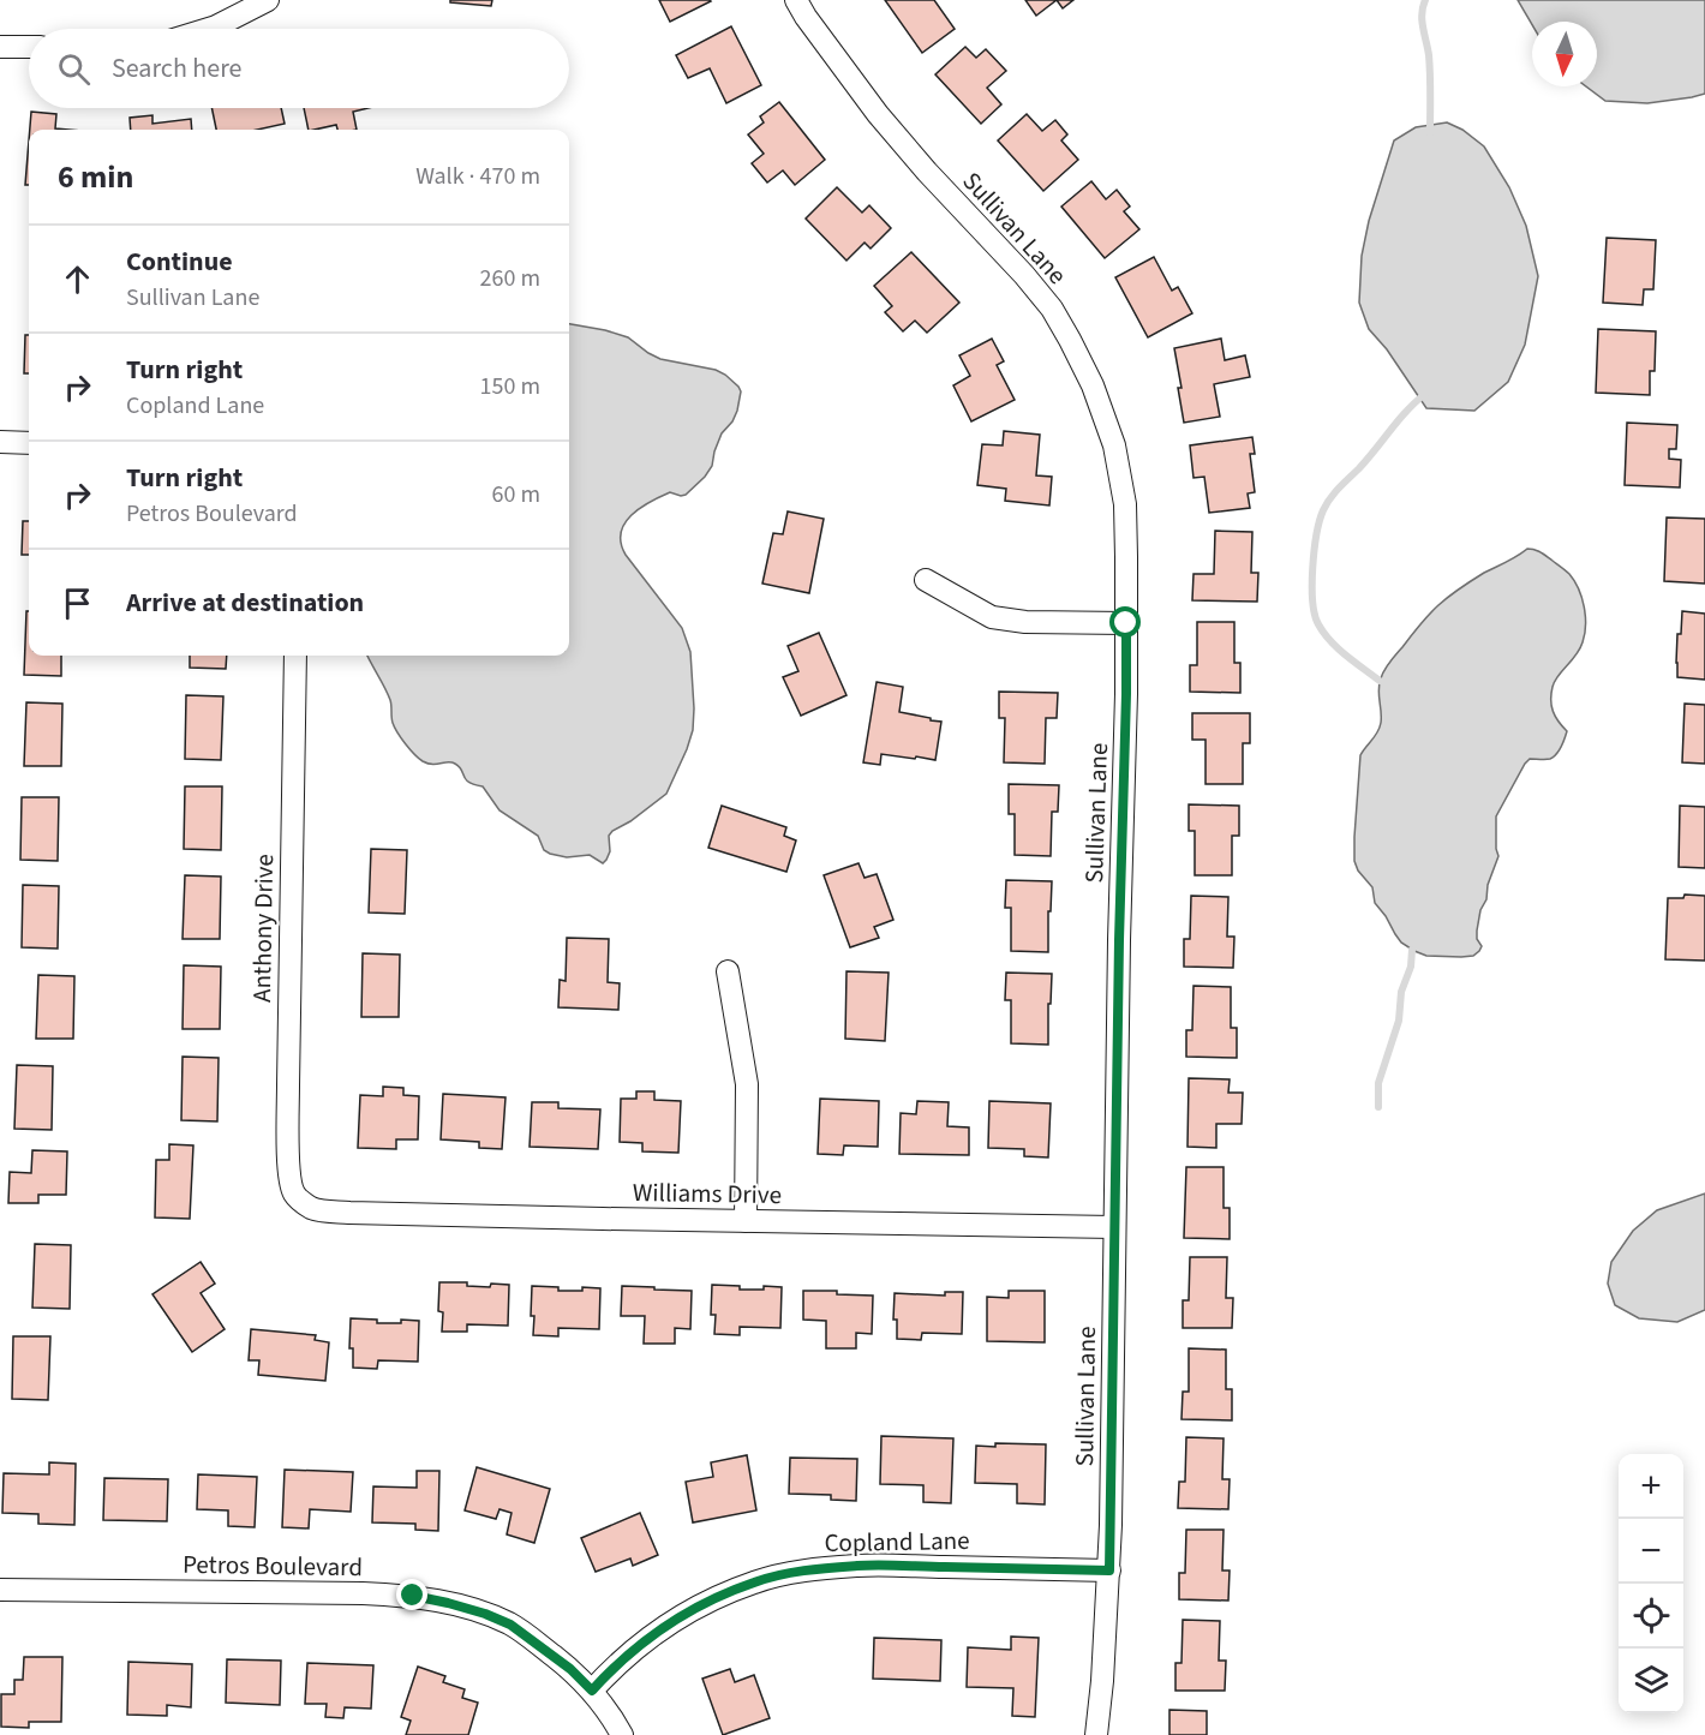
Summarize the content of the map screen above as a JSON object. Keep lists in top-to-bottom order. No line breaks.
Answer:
{"streets":{"street":["Sullivan Lane","Anthony Drive","Williams Drive","Copland Lane","Petros Boulevard"]},"crossings":[["Sullivan Lane","Williams Drive"],["Sullivan Lane","Copland Lane"],["Anthony Drive","Williams Drive"],["Copland Lane","Petros Boulevard"]],"north":"bottom","page":{"search":"Search here","heading":["6 min","Walk · 470 m"],"list":[["Continue","Sullivan Lane","260 m"],["Turn right","Copland Lane","150 m"],["Turn right","Petros Boulevard","60 m"],"Arrive at destination"],"map_buttons":["+","−"]}}
